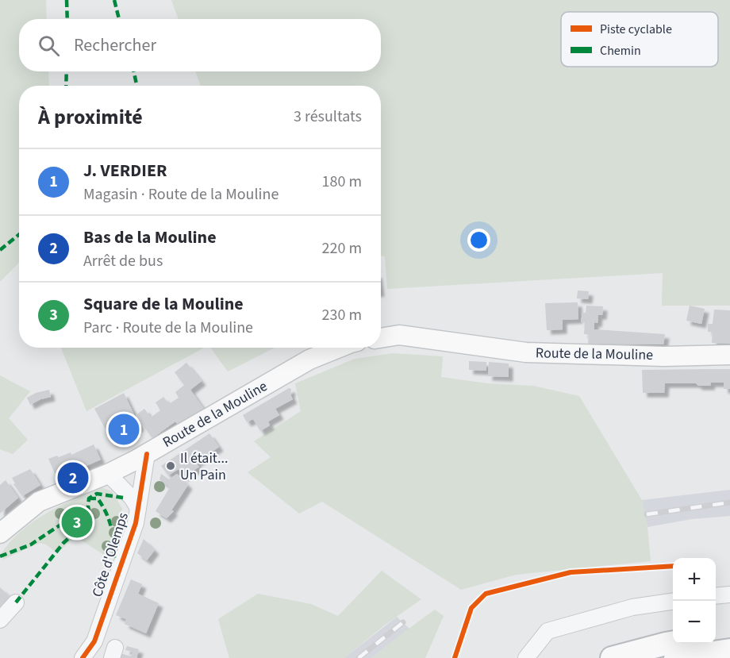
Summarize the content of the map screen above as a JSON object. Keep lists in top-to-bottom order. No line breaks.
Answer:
{"streets":{"main road":["Route de la Mouline"],"street":["Côte d'Olemps"]},"crossings":[["Route de la Mouline","Côte d'Olemps"]],"places":["Il était... Un Pain"],"legend":["Piste cyclable","Chemin"],"page":{"search":"Rechercher","heading":["À proximité","3 résultats"],"list":[{"mark":"1","name":"J. VERDIER","note":"Magasin · Route de la Mouline","value":"180 m"},{"mark":"2","name":"Bas de la Mouline","note":"Arrêt de bus","value":"220 m"},{"mark":"3","name":"Square de la Mouline","note":"Parc · Route de la Mouline","value":"230 m"}],"pins":["1","2","3"],"map_buttons":["+","−"]}}
